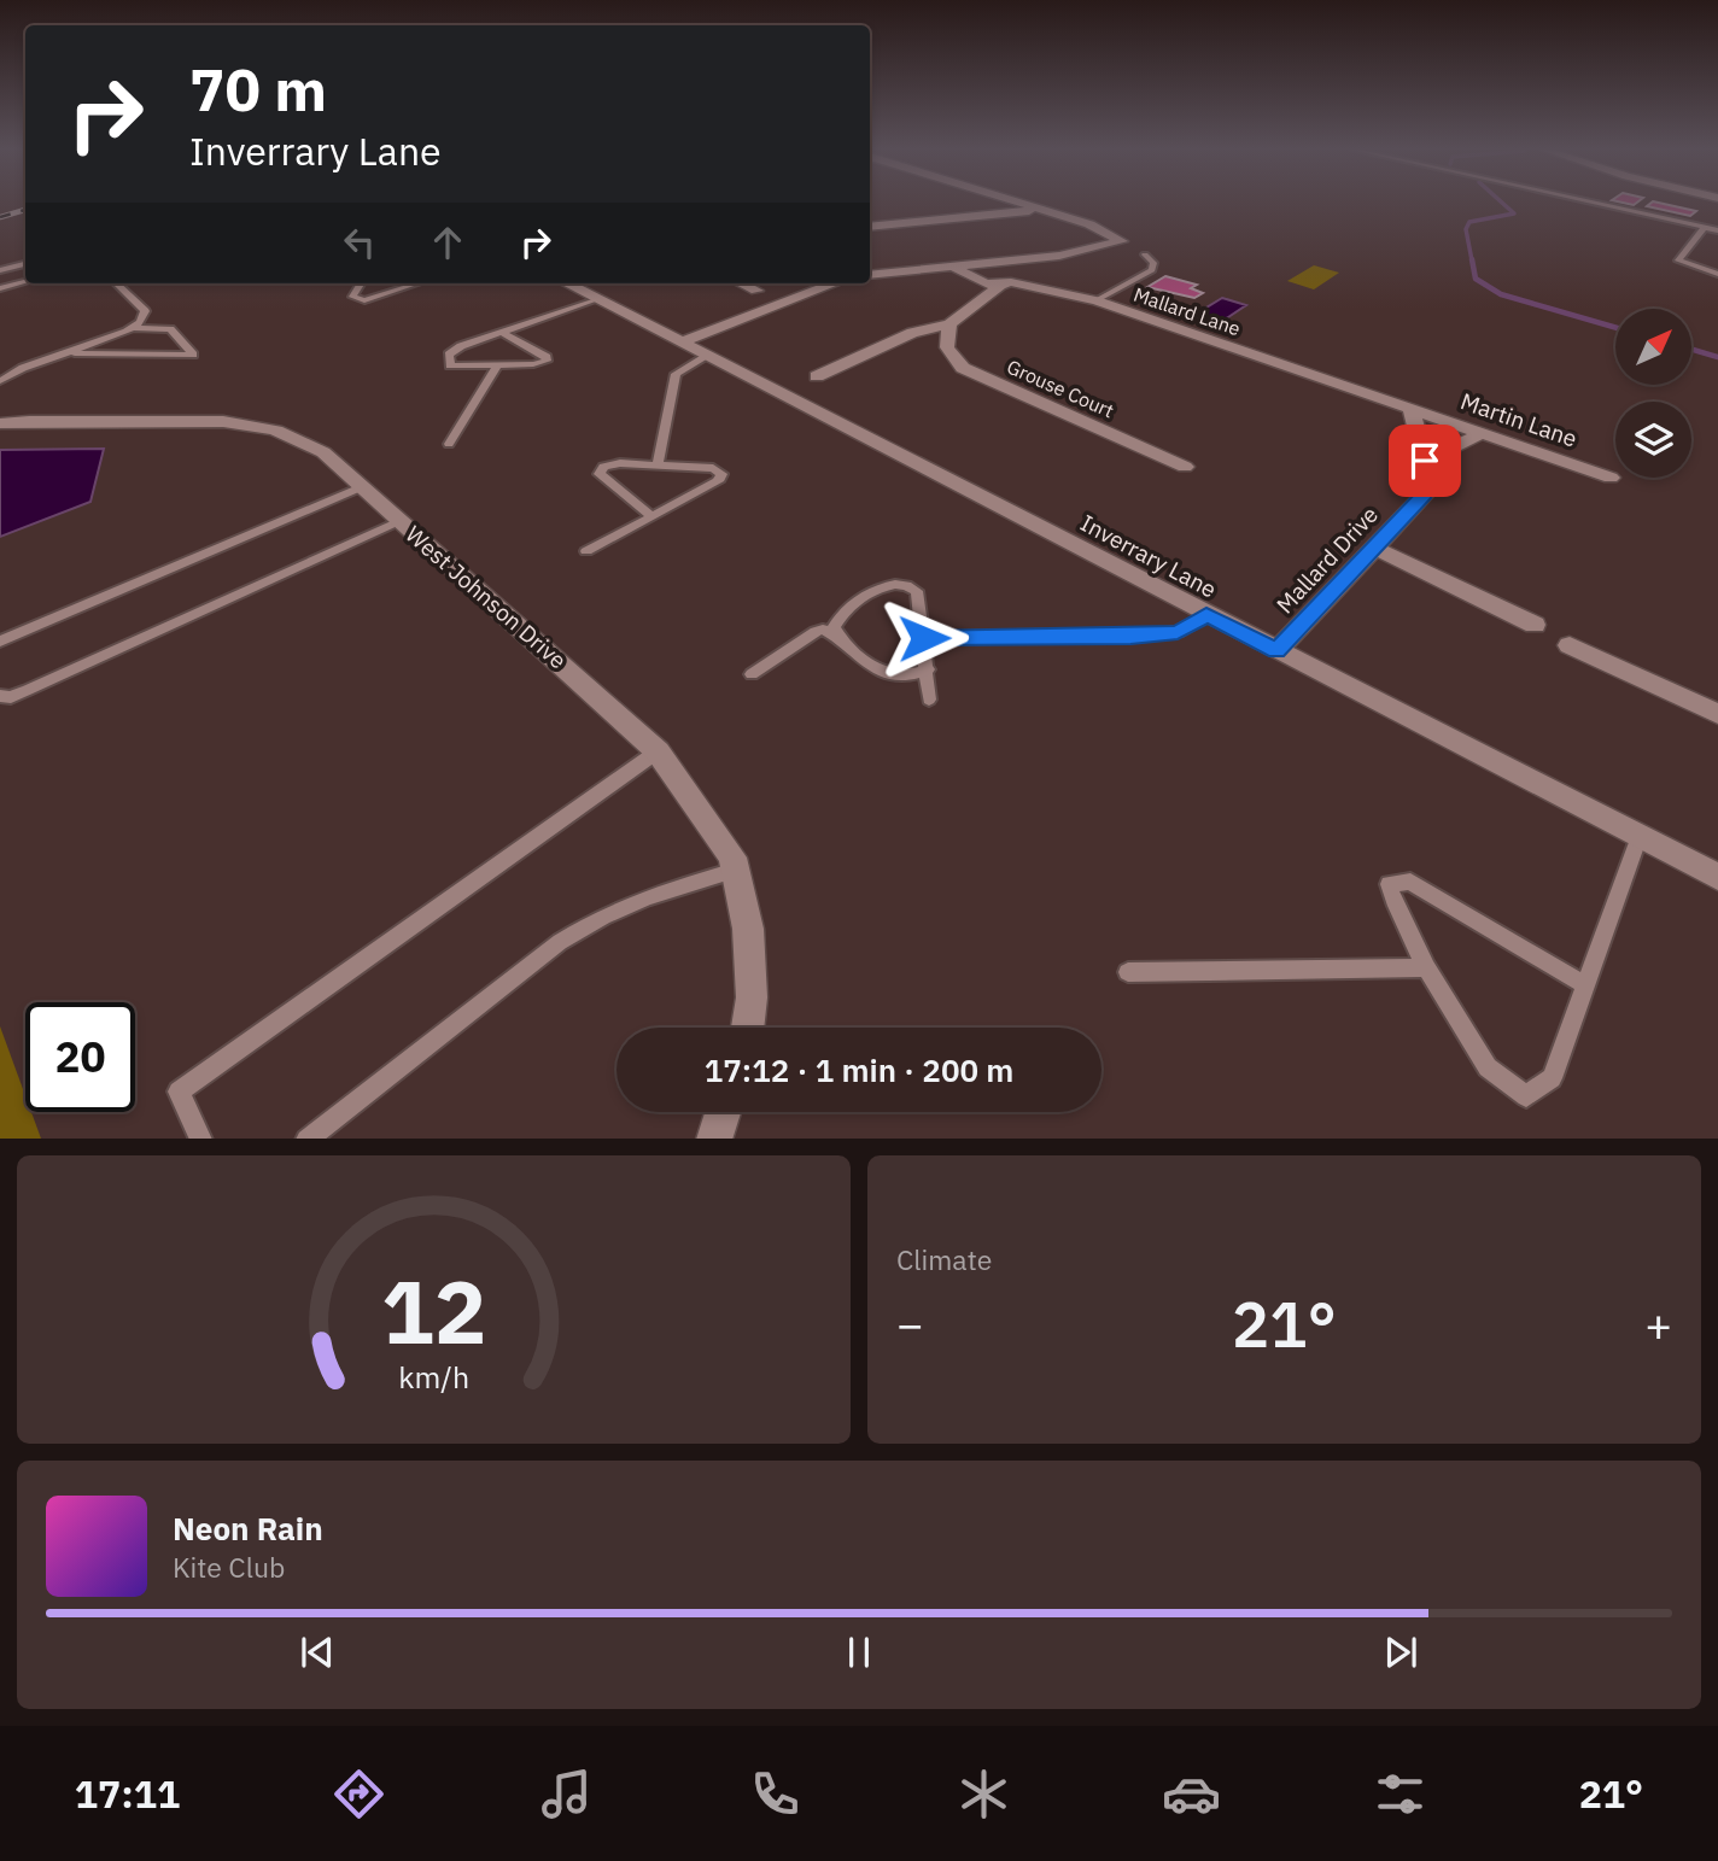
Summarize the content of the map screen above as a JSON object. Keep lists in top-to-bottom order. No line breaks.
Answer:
{"streets":{"street":["Mallard Lane","Grouse Court","Martin Lane","Inverrary Lane","Mallard Drive","West Johnson Drive"]},"crossings":[["Mallard Lane","Martin Lane"],["Mallard Lane","Mallard Drive"],["Martin Lane","Mallard Drive"],["Inverrary Lane","Mallard Drive"]],"north":"top right","page":{"turn":["70 m","Inverrary Lane"],"limit":"20","trip":"17:12 · 1 min · 200 m","tile":"Climate","heat":["−","21°","+"],"song":["Neon Rain","Kite Club"],"tabs":["17:11","21°"],"gauge":["12","km/h"]}}
